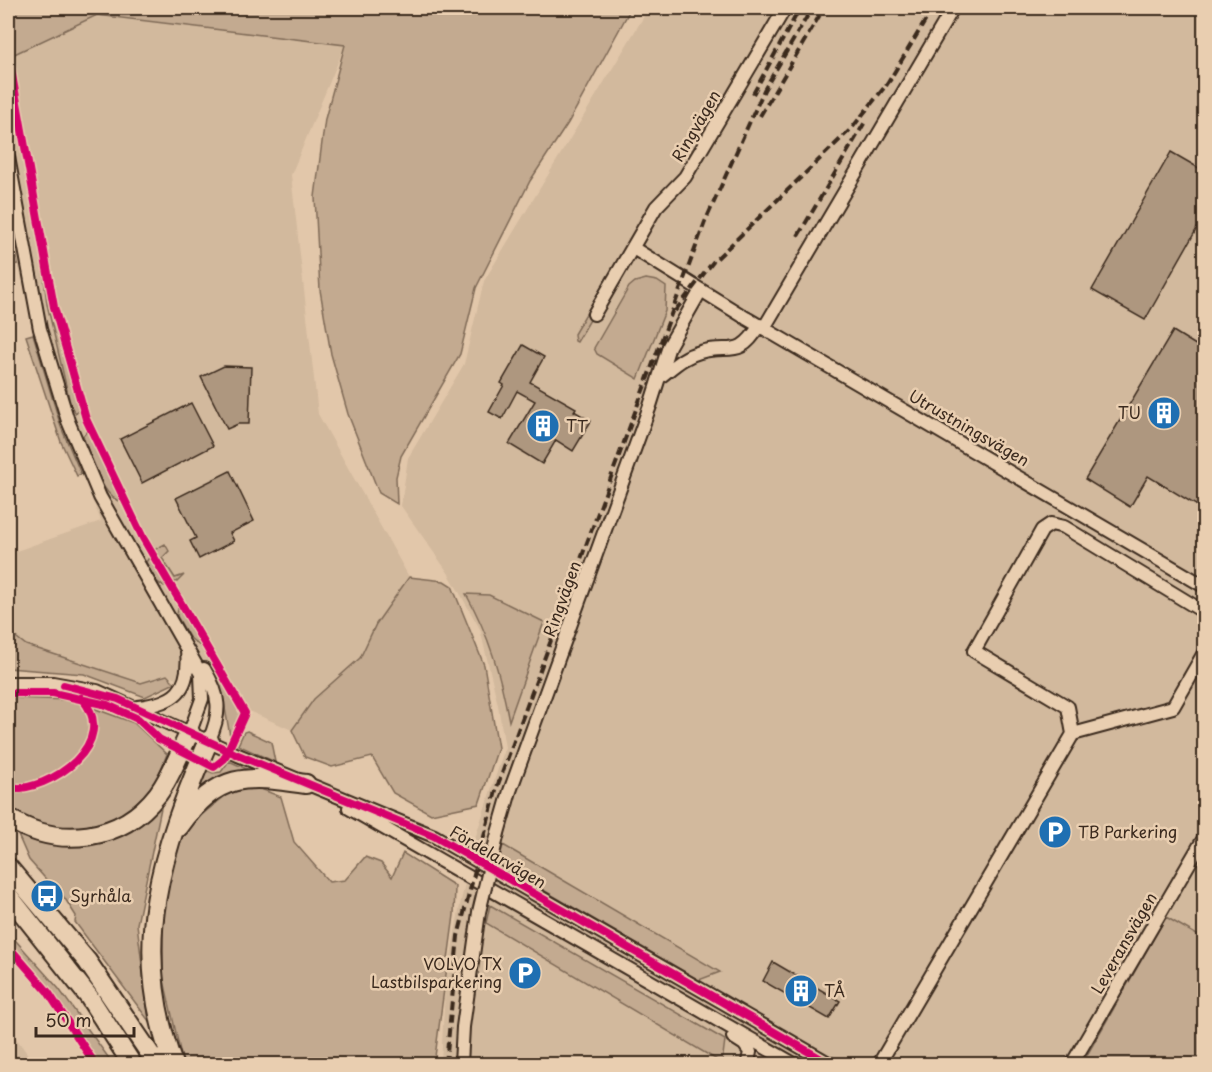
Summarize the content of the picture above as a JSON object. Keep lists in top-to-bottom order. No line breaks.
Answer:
{"streets":{"street":["Ringvägen","Utrustningsvägen","Fördelarvägen","Leveransvägen"]},"crossings":[["Ringvägen","Utrustningsvägen"]],"places":{"building":["TU","TT","TÅ"],"parking":["TB Parkering","VOLVO TX Lastbilsparkering"],"bus stop":["Syrhåla"]},"scale_bar":"50 m"}
